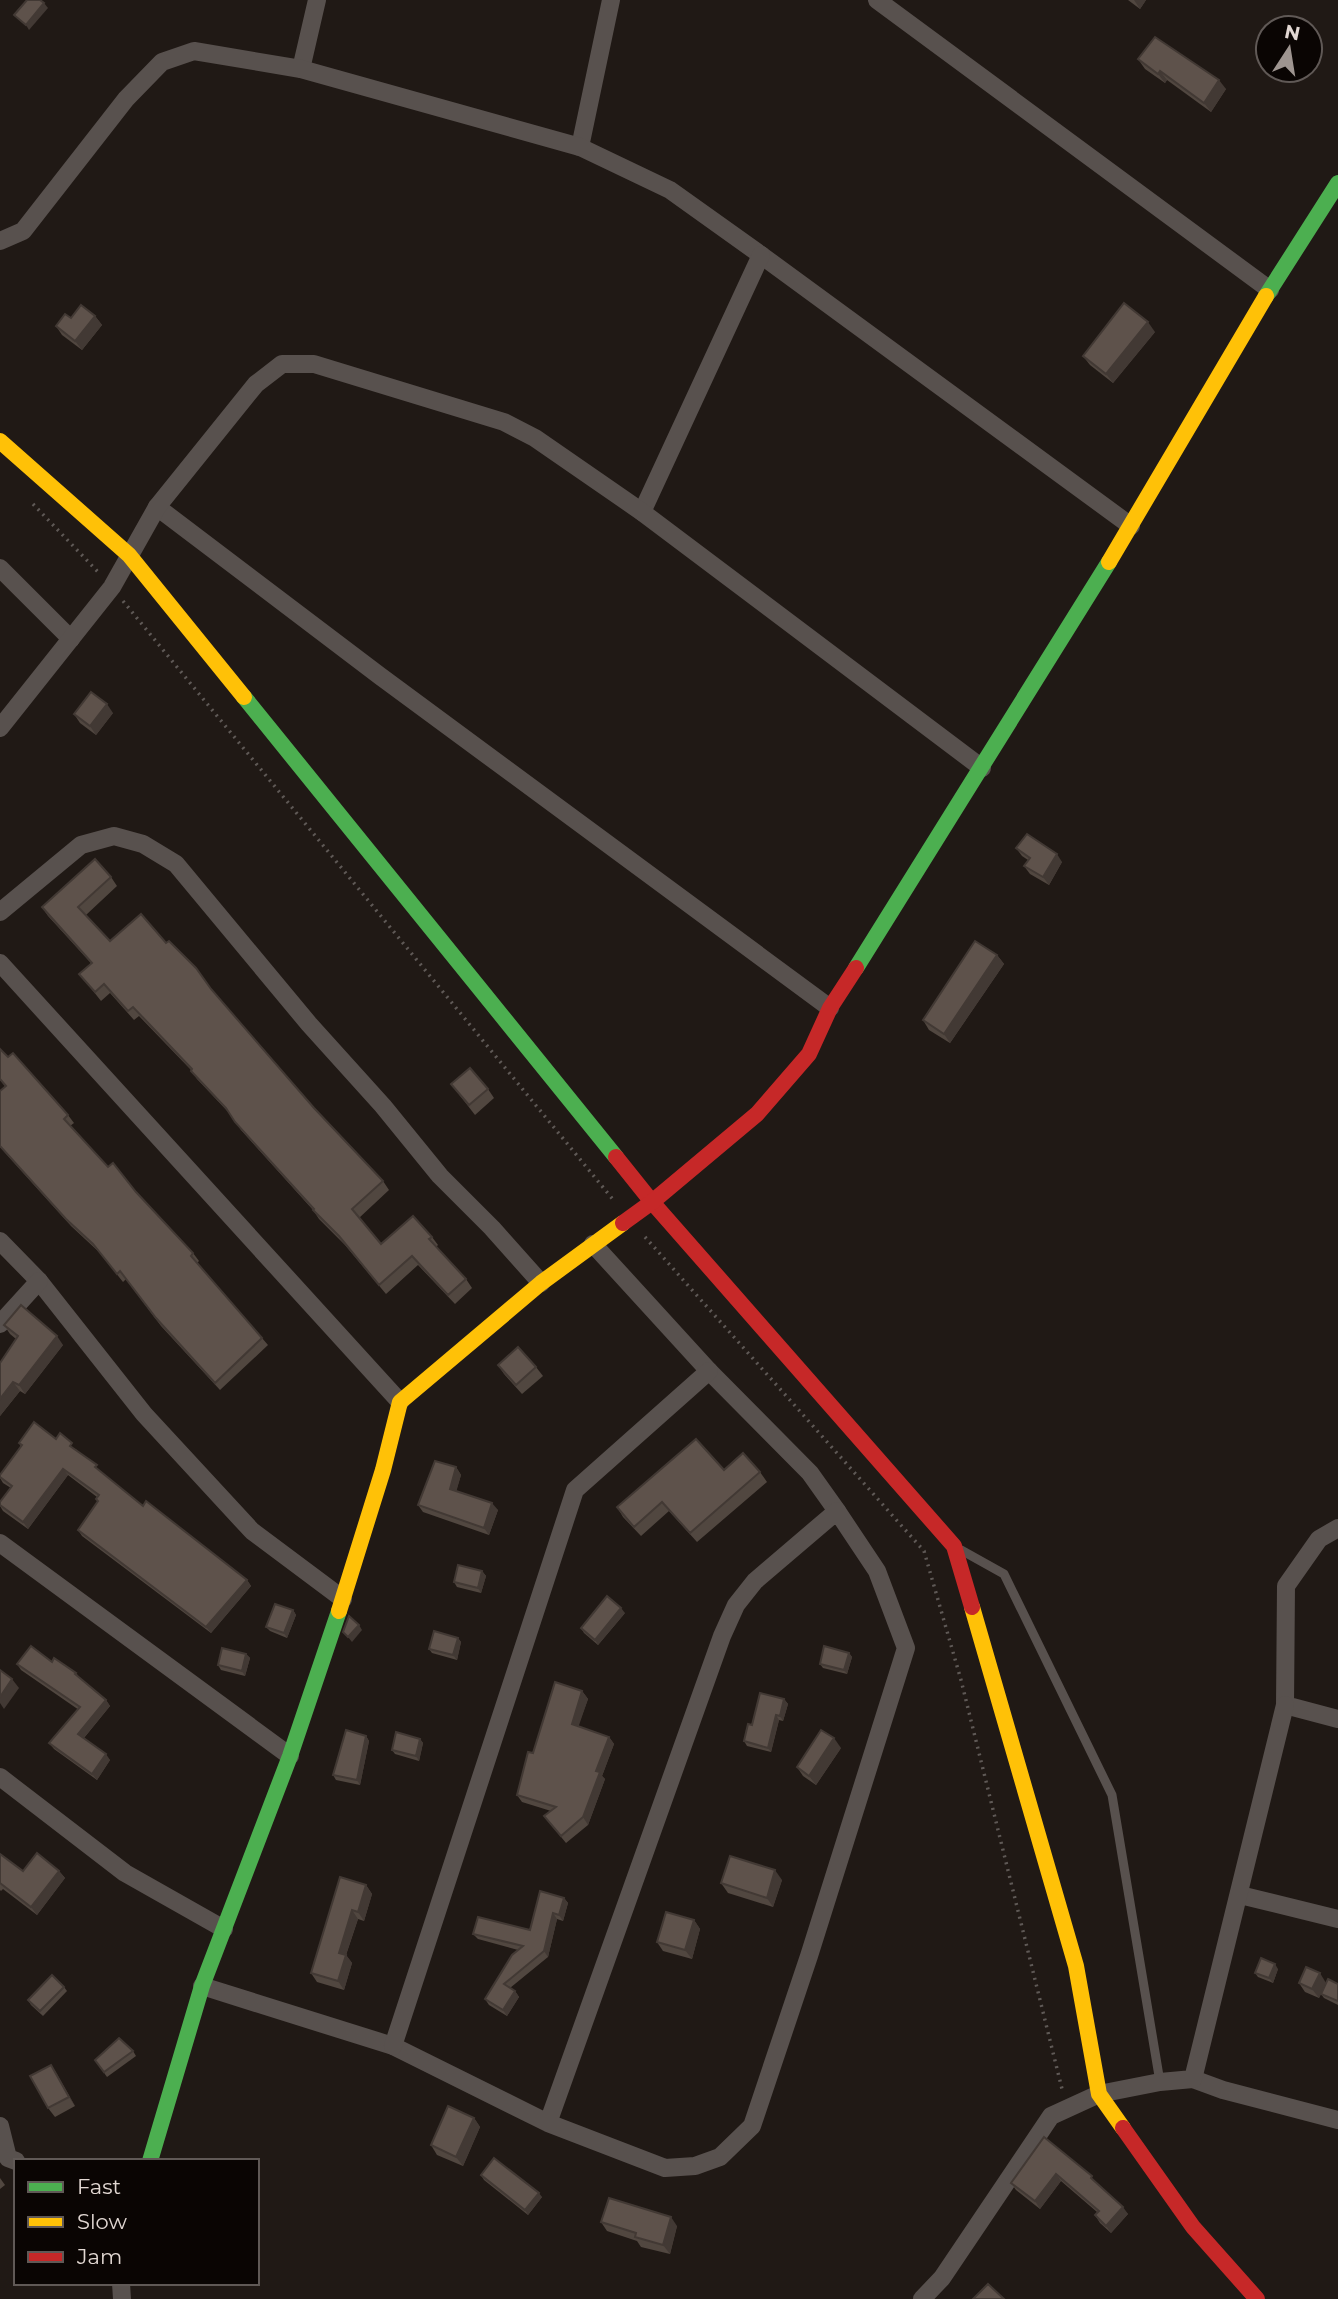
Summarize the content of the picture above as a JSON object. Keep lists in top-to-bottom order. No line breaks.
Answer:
{"legend":["Fast","Slow","Jam"],"north":"top"}
